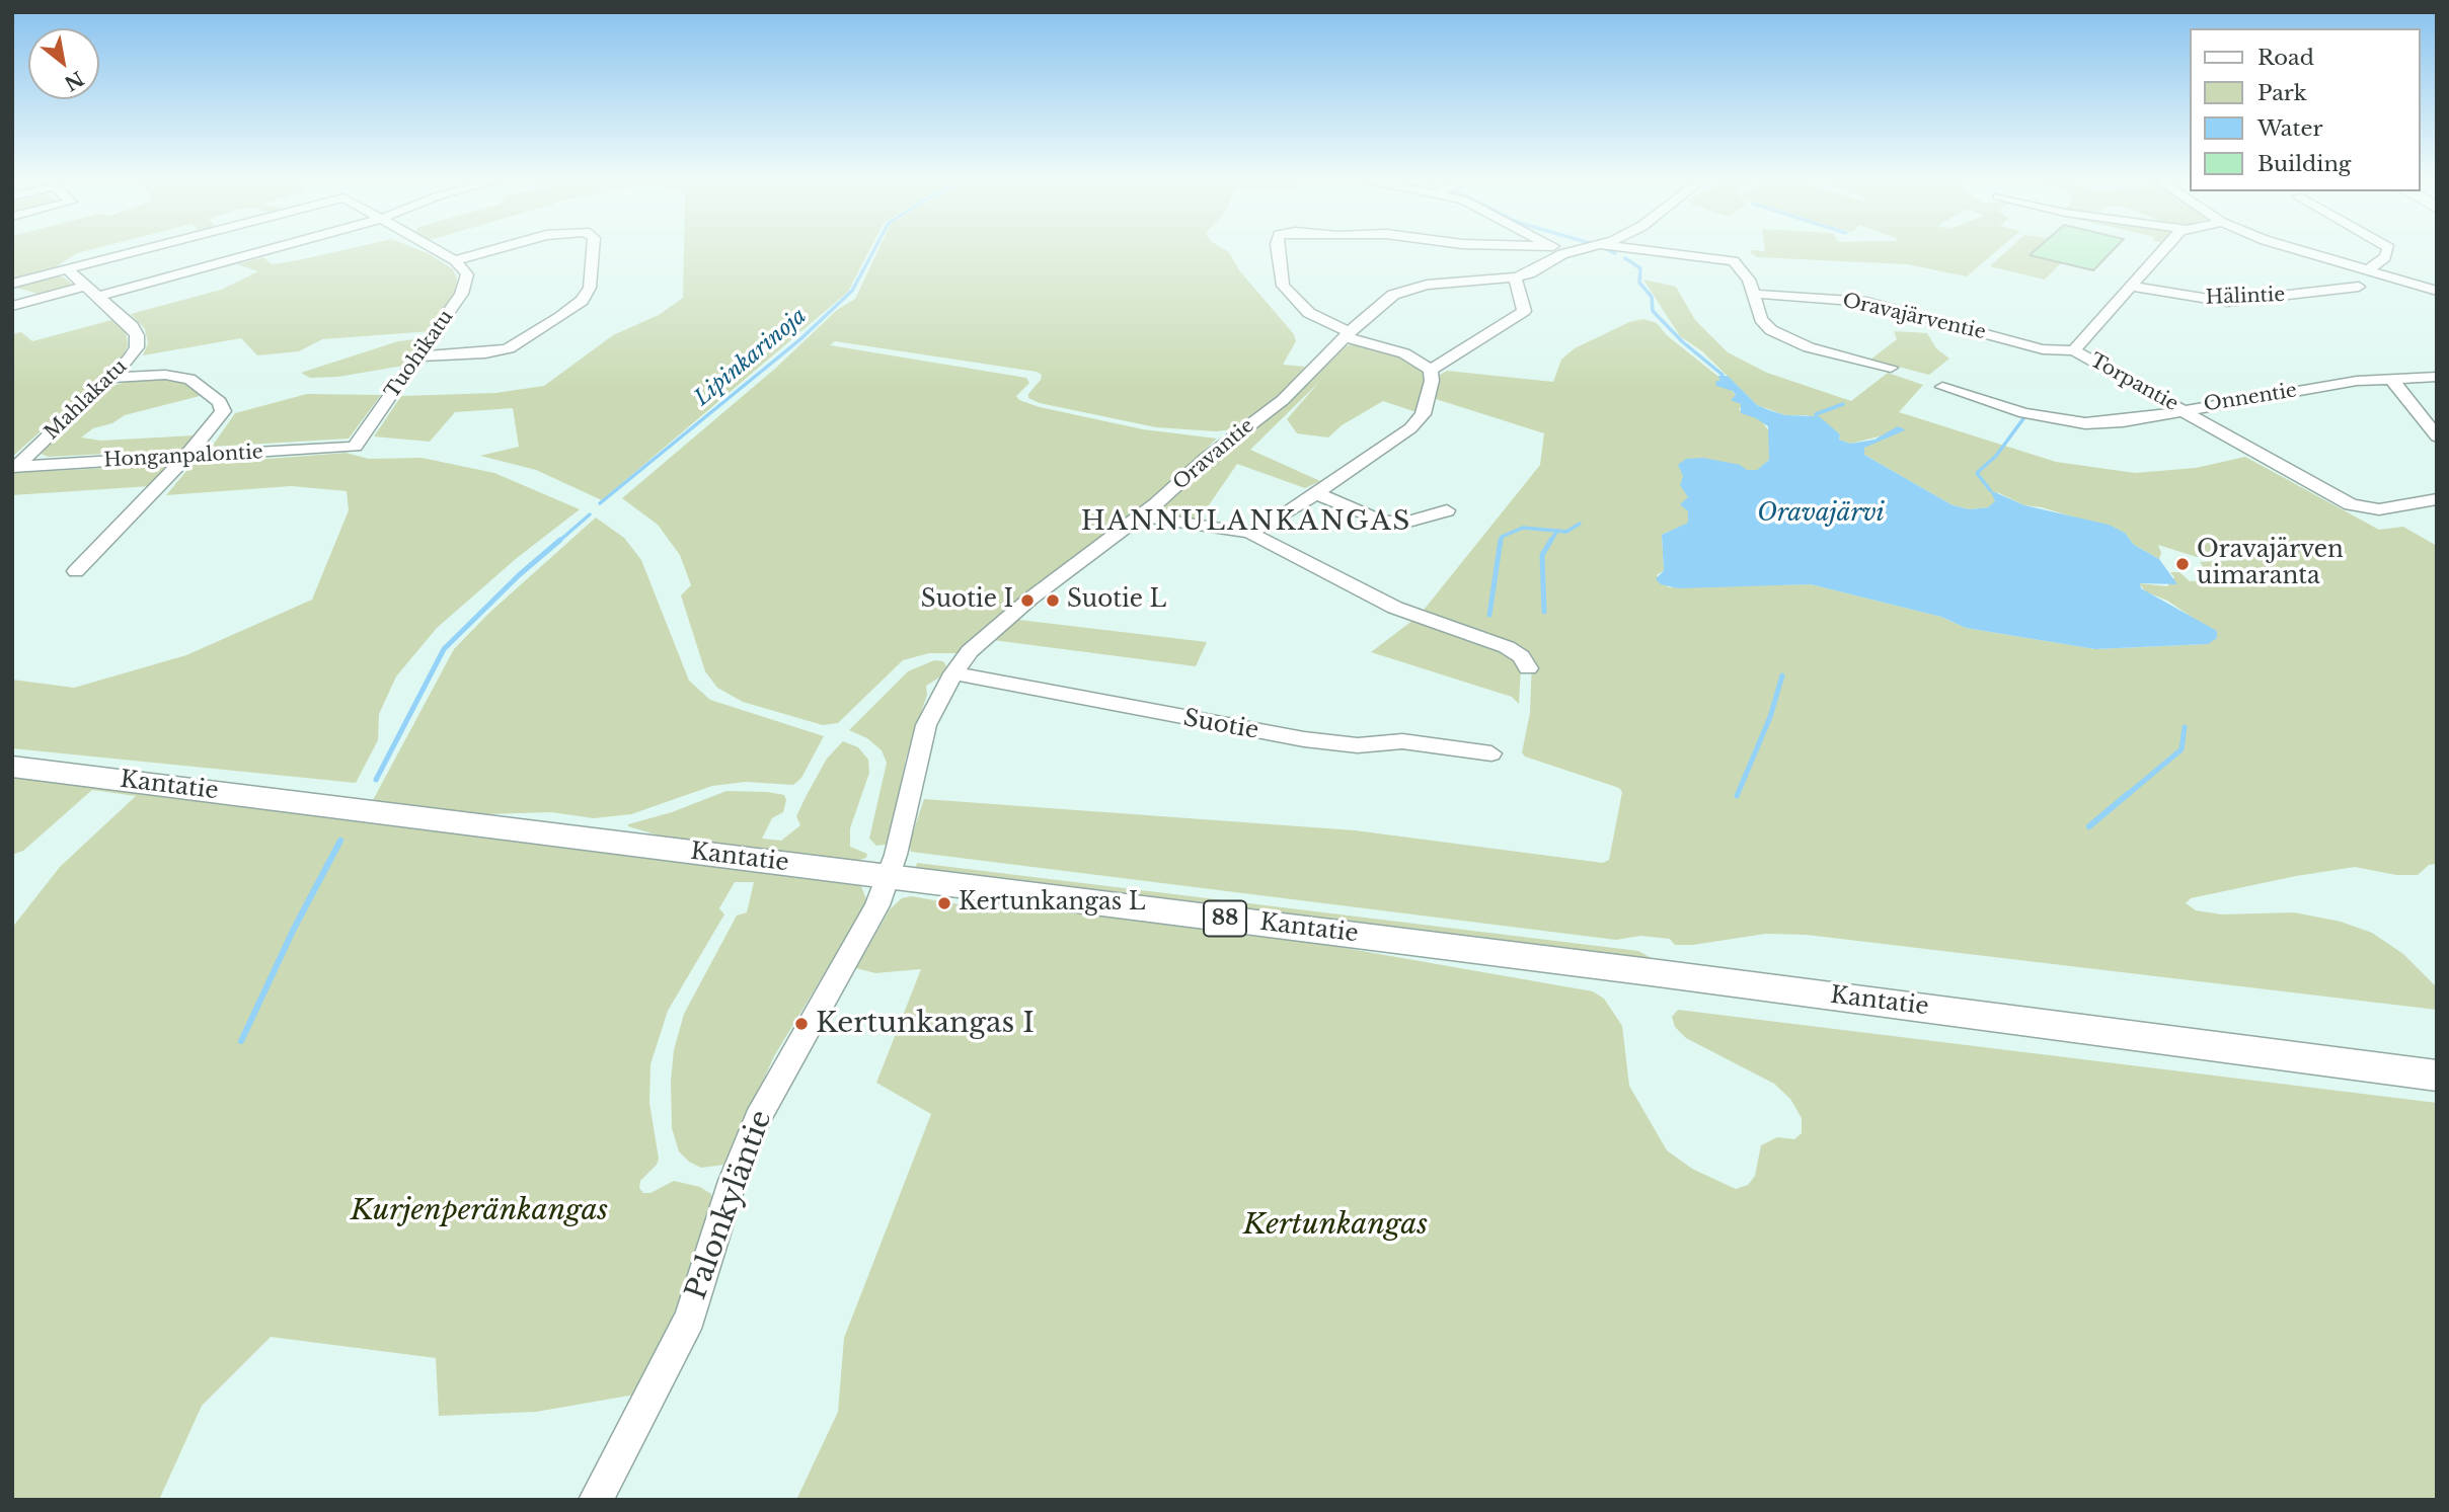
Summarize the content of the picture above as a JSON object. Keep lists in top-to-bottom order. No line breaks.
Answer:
{"streets":{"main road":["Kantatie","88"],"street":["Hälintie","Oravajärventie","Tuohikatu","Torpantie","Onnentie","Mahlakatu","Oravantie","Honganpalontie","Suotie","Palonkyläntie"]},"crossings":[["Hälintie","Torpantie"],["Oravajärventie","Torpantie"],["Tuohikatu","Honganpalontie"],["Torpantie","Onnentie"],["Mahlakatu","Honganpalontie"],["Oravantie","Suotie"],["Oravantie","Kantatie"],["Oravantie","Palonkyläntie"],["Kantatie","Palonkyläntie"]],"districts":["HANNULANKANGAS"],"water":["Lipinkarinoja","Oravajärvi"],"parks":["Kurjenperänkangas","Kertunkangas"],"places":["Oravajärven uimaranta","Suotie I","Suotie L","Kertunkangas L","Kertunkangas I"],"legend":["Road","Park","Water","Building"],"north":"bottom right"}
